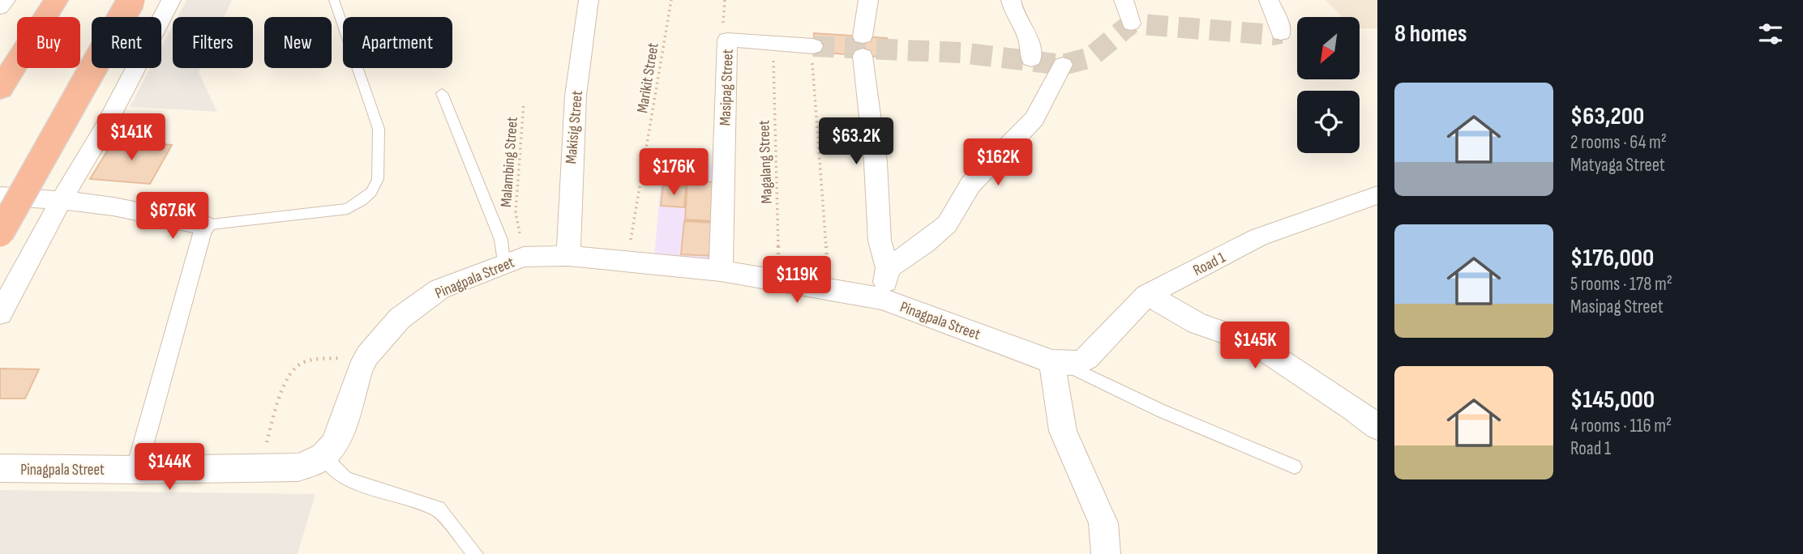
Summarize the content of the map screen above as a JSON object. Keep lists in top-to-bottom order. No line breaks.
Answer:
{"streets":{"street":["Masipag Street","Makisig Street","Road 1","Pinagpala Street"],"path":["Marikit Street","Malambing Street","Magalang Street"]},"crossings":[["Marikit Street","Pinagpala Street"],["Masipag Street","Magalang Street"],["Masipag Street","Pinagpala Street"],["Makisig Street","Pinagpala Street"],["Malambing Street","Pinagpala Street"],["Magalang Street","Pinagpala Street"],["Road 1","Pinagpala Street"]],"north":"bottom left","page":{"heading":"8 homes","chip":["Buy","Rent","Filters","New","Apartment"],"list":[{"name":"$63,200","note":"2 rooms · 64 m² · Matyaga Street"},{"name":"$176,000","note":"5 rooms · 178 m² · Masipag Street"},{"name":"$145,000","note":"4 rooms · 116 m² · Road 1"}],"price":["$141K","$63.2K","$162K","$176K","$67.6K","$119K","$145K","$144K"]}}
